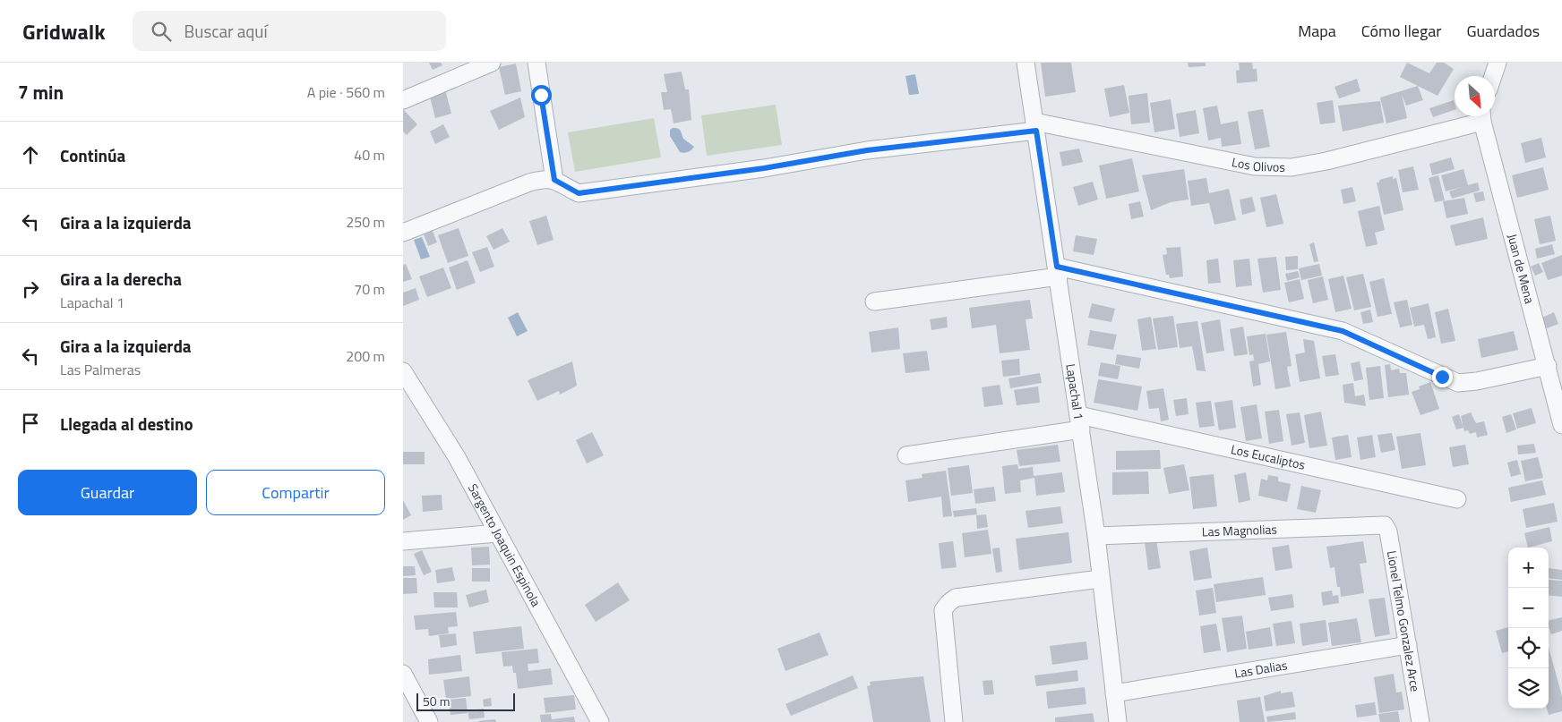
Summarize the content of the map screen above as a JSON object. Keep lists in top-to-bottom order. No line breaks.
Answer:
{"streets":{"street":["Los Olivos","Juan de Mena","Lapachal 1","Los Eucaliptos","Las Magnolias","Sargento Joaquin Espinola","Lionel Telmo Gonzalez Arce","Las Dalias"]},"crossings":[["Los Olivos","Lapachal 1"],["Lapachal 1","Los Eucaliptos"],["Lapachal 1","Las Magnolias"],["Lapachal 1","Las Dalias"],["Las Magnolias","Lionel Telmo Gonzalez Arce"],["Lionel Telmo Gonzalez Arce","Las Dalias"]],"scale_bar":"50 m","north":"bottom right","page":{"header":"Gridwalk","search":"Buscar aquí","nav":["Mapa","Cómo llegar","Guardados"],"heading":["7 min","A pie · 560 m"],"list":[["Continúa","40 m"],["Gira a la izquierda","250 m"],["Gira a la derecha","Lapachal 1","70 m"],["Gira a la izquierda","Las Palmeras","200 m"],"Llegada al destino"],"buttons":["Guardar","Compartir"],"map_buttons":["+","−"],"scale":"50 m"}}
